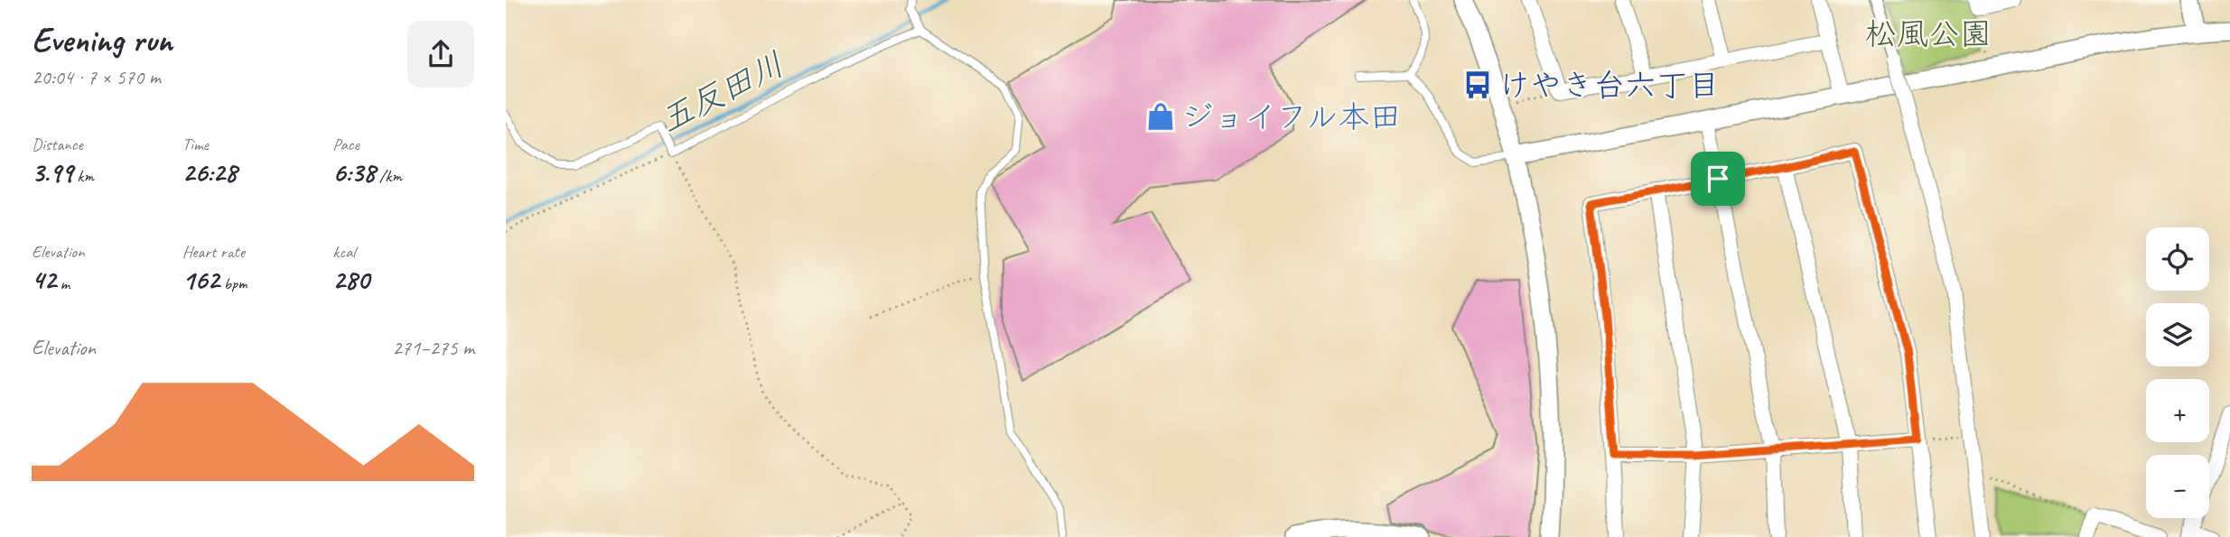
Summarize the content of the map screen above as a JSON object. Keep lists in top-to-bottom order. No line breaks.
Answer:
{"water":["五反田川"],"parks":["松風公園"],"places":{"bus stop":["けやき台六丁目"],"shop":["ジョイフル本田"]},"page":{"heading":["Evening run","20:04 · 7 × 570 m"],"stats":[["Distance","3.99 km"],["Time","26:28"],["Pace","6:38 /km"],["Elevation","42 m"],["Heart rate","162 bpm"],["kcal","280"]],"map_buttons":["+","−"],"chart":["Elevation","271–275 m"]}}
